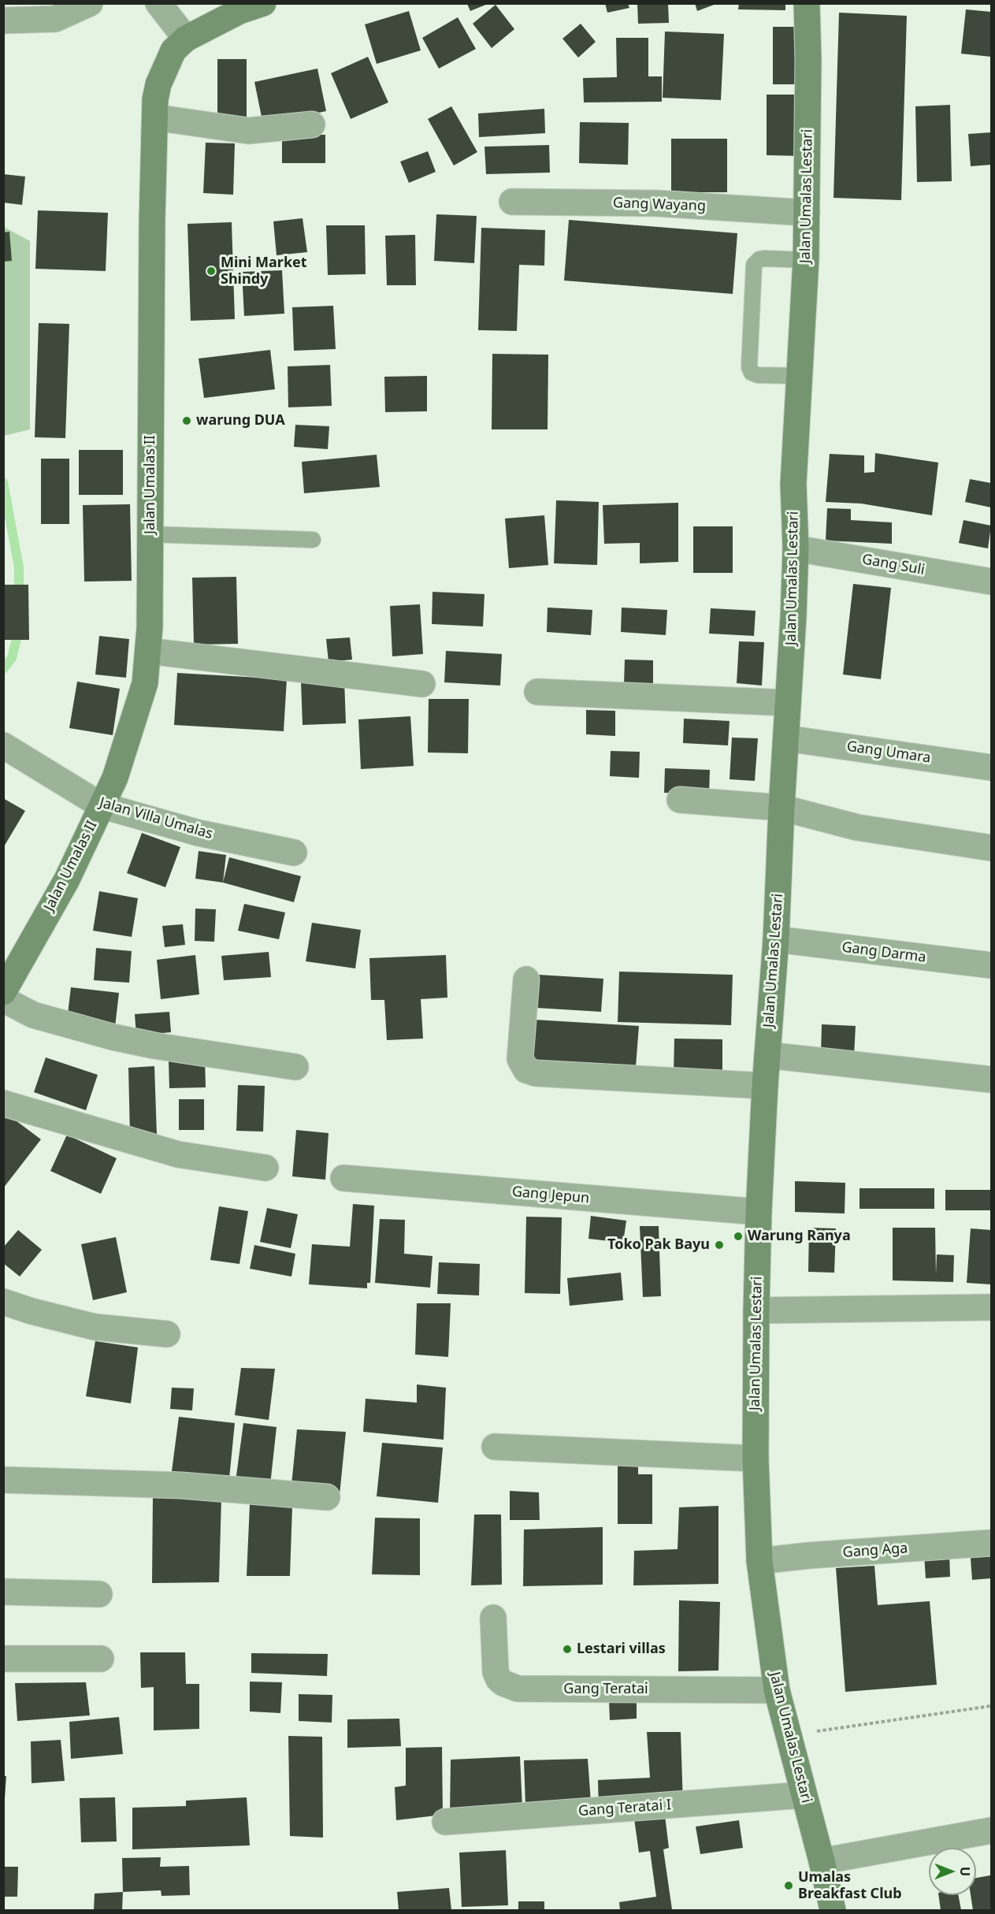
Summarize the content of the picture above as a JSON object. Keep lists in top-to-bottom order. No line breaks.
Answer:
{"streets":{"street":["Jalan Umalas Lestari","Gang Wayang","Jalan Umalas II","Gang Suli","Gang Umara","Jalan Villa Umalas","Gang Darma","Gang Jepun","Gang Aga","Gang Teratai","Gang Teratai I"]},"crossings":[["Jalan Umalas Lestari","Gang Wayang"],["Jalan Umalas Lestari","Gang Suli"],["Jalan Umalas Lestari","Gang Umara"],["Jalan Umalas Lestari","Gang Darma"],["Jalan Umalas Lestari","Gang Jepun"],["Jalan Umalas Lestari","Gang Aga"],["Jalan Umalas Lestari","Gang Teratai"],["Jalan Umalas Lestari","Gang Teratai I"],["Jalan Umalas II","Jalan Villa Umalas"]],"places":["Mini Market Shindy","warung DUA","Warung Ranya","Toko Pak Bayu","Lestari villas","Umalas Breakfast Club"],"north":"right"}
